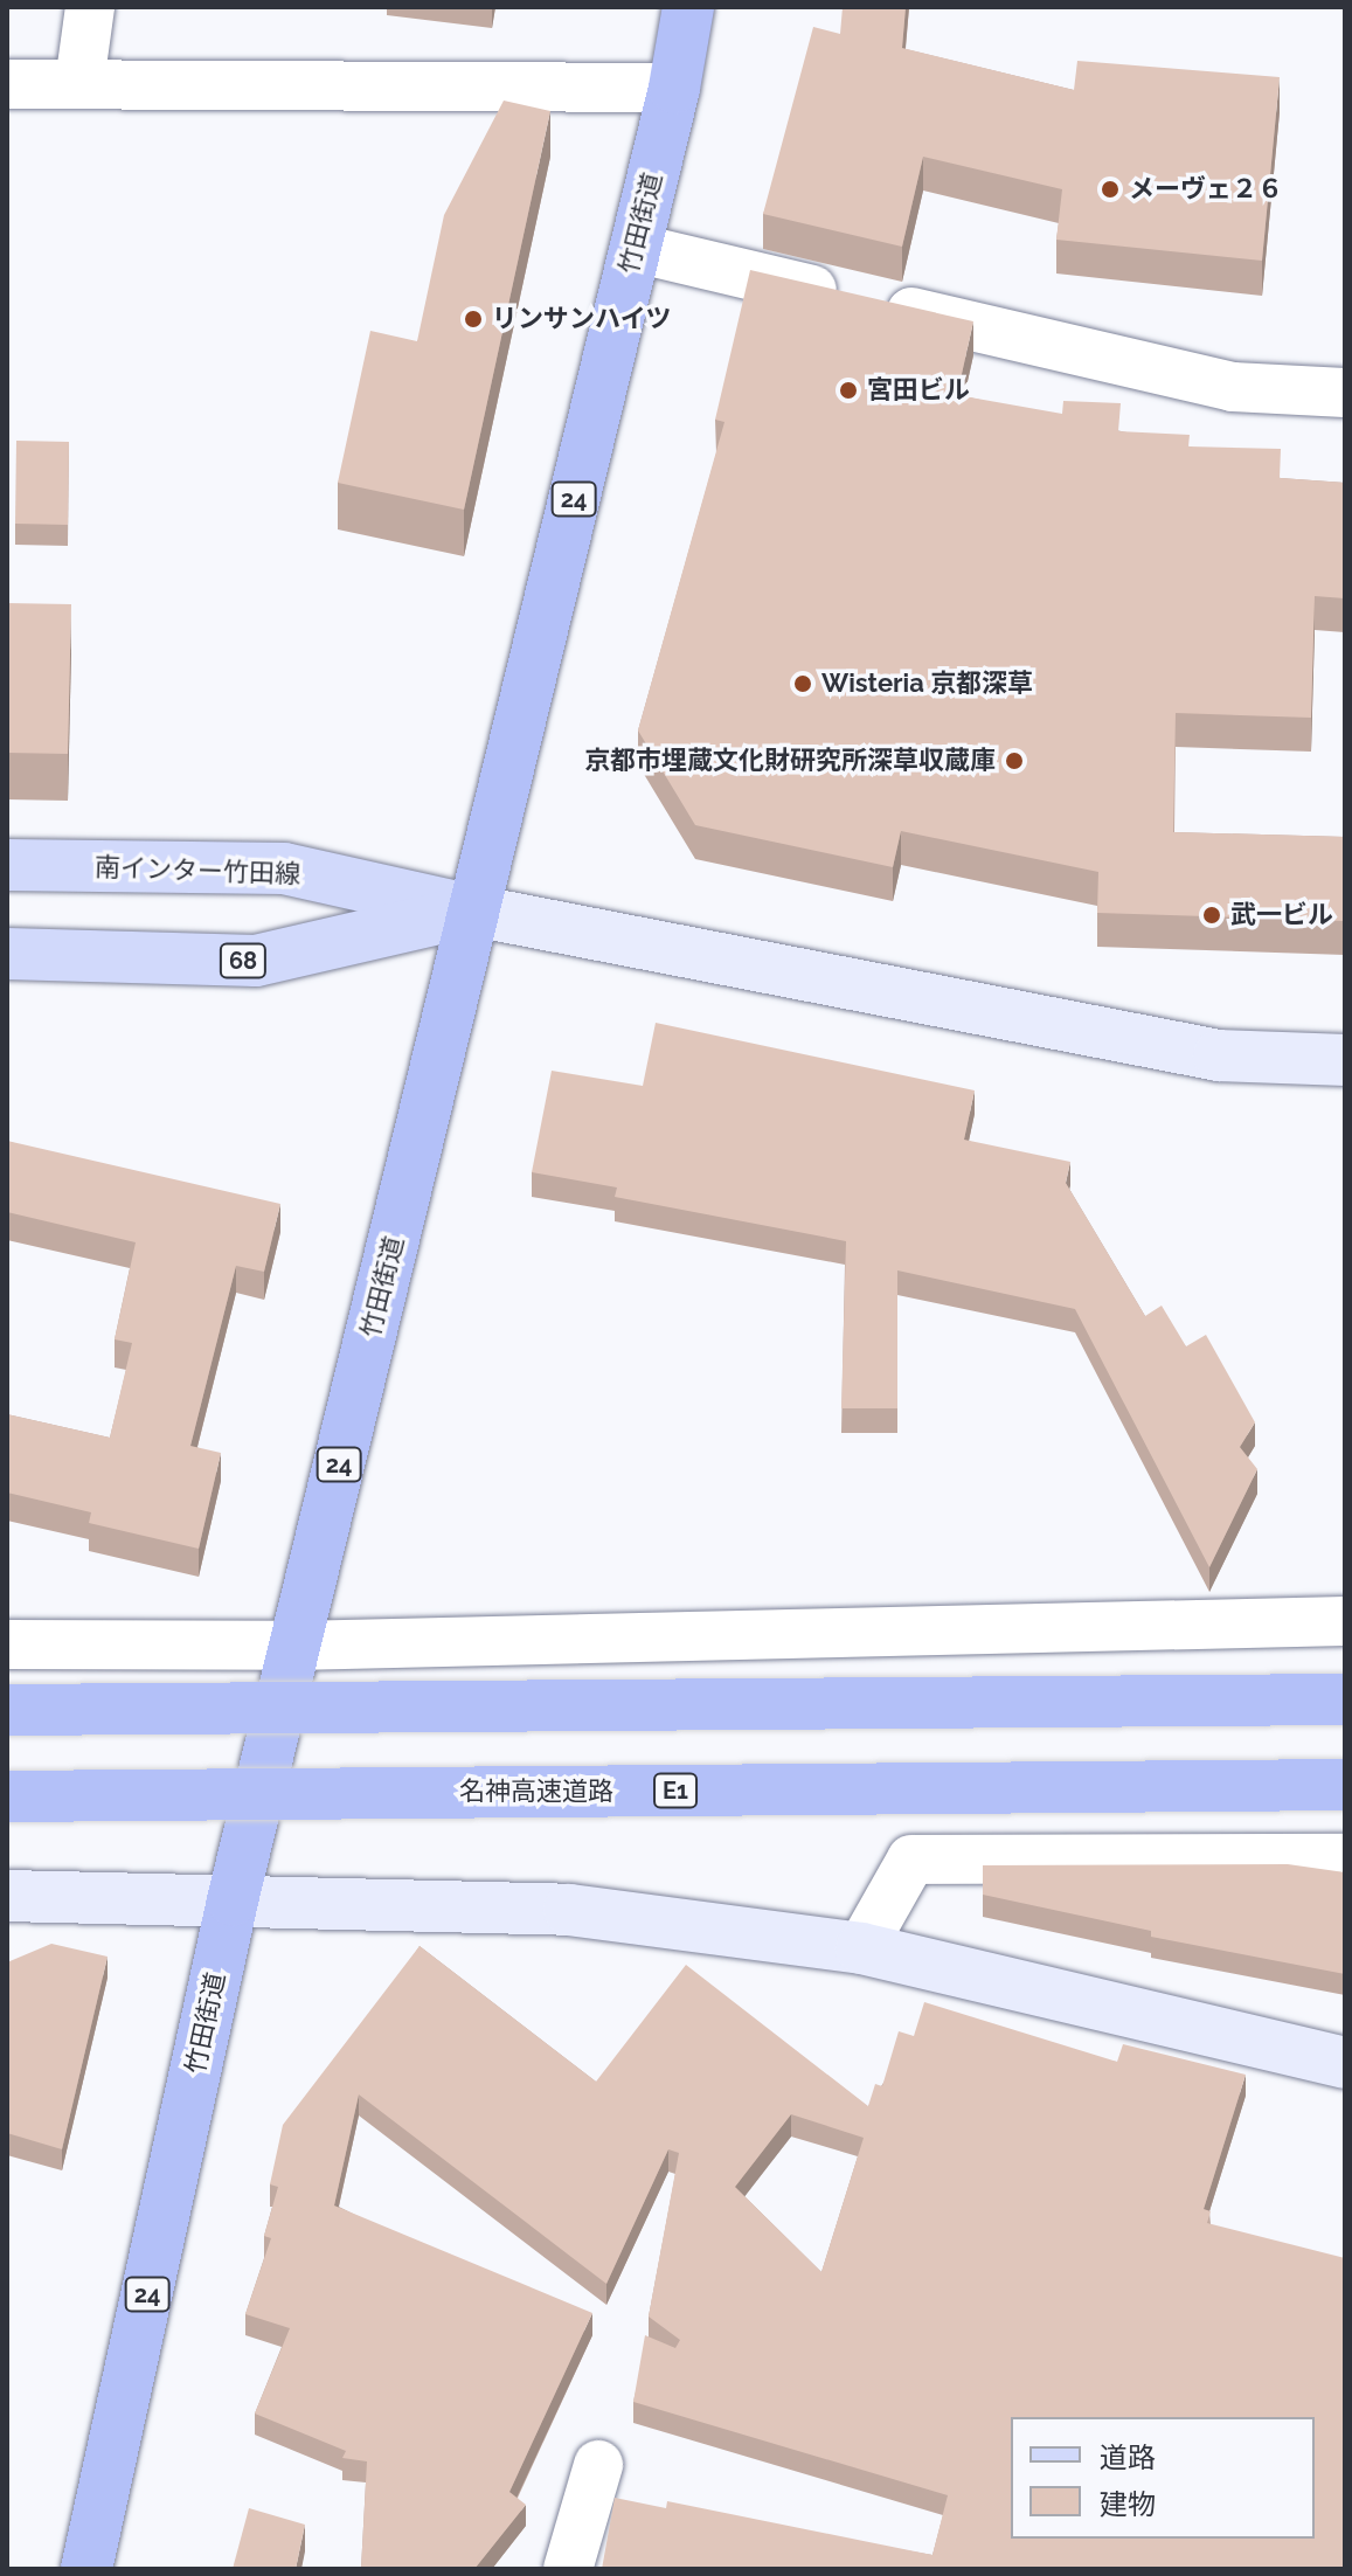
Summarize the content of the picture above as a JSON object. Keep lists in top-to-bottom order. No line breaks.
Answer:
{"streets":{"highway":["竹田街道","24","E1","名神高速道路"],"main road":["南インター竹田線","68"]},"crossings":[["竹田街道","南インター竹田線"],["竹田街道","68"],["南インター竹田線","68"]],"places":["メーヴェ２６","リンサンハイツ","宮田ビル","Wisteria 京都深草","京都市埋蔵文化財研究所深草収蔵庫","武一ビル"],"legend":["道路","建物"]}
